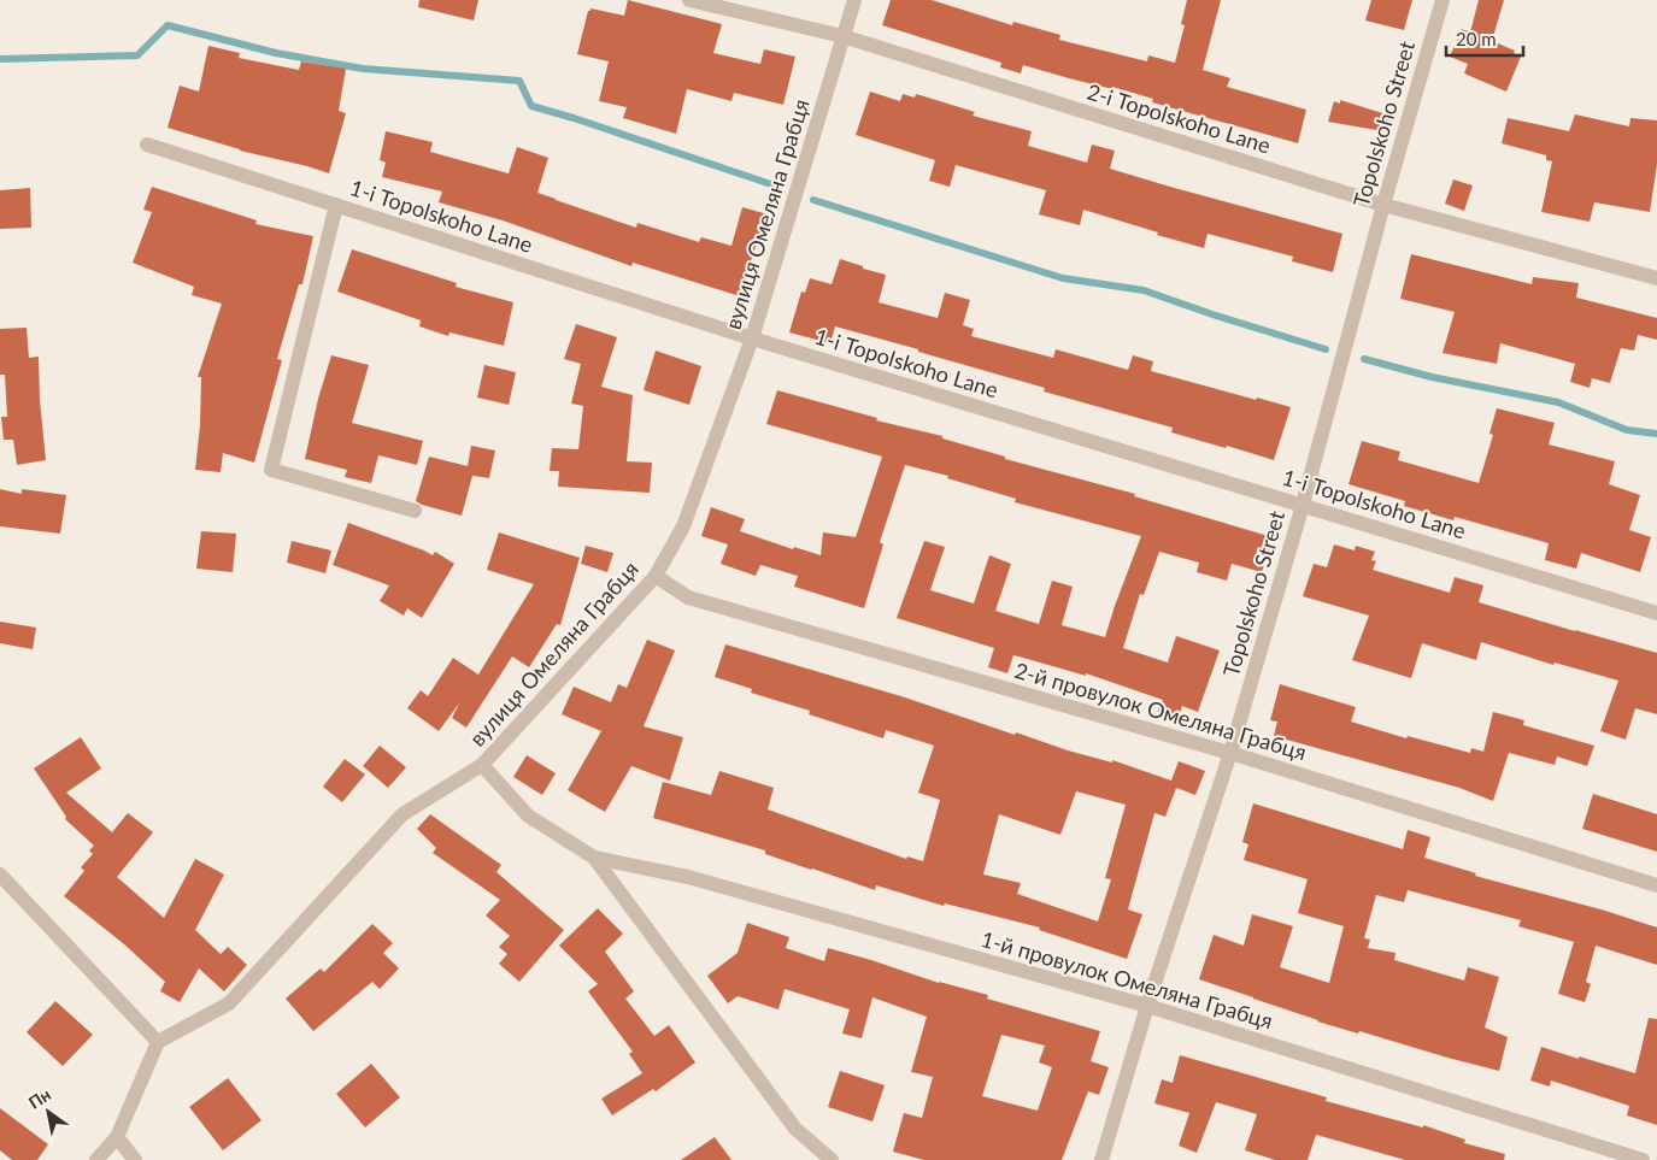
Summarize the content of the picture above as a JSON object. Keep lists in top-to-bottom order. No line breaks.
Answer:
{"streets":{"street":["2-i Topolskoho Lane","Topolskoho Street","вулиця Омеляна Грабця","1-i Topolskoho Lane","2-й провулок Омеляна Грабця","1-й провулок Омеляна Грабця"]},"crossings":[["2-i Topolskoho Lane","Topolskoho Street"],["2-i Topolskoho Lane","вулиця Омеляна Грабця"],["Topolskoho Street","1-i Topolskoho Lane"],["Topolskoho Street","2-й провулок Омеляна Грабця"],["Topolskoho Street","1-й провулок Омеляна Грабця"],["вулиця Омеляна Грабця","1-i Topolskoho Lane"],["вулиця Омеляна Грабця","2-й провулок Омеляна Грабця"],["вулиця Омеляна Грабця","1-й провулок Омеляна Грабця"]],"scale_bar":"20 m","north":"top left"}
